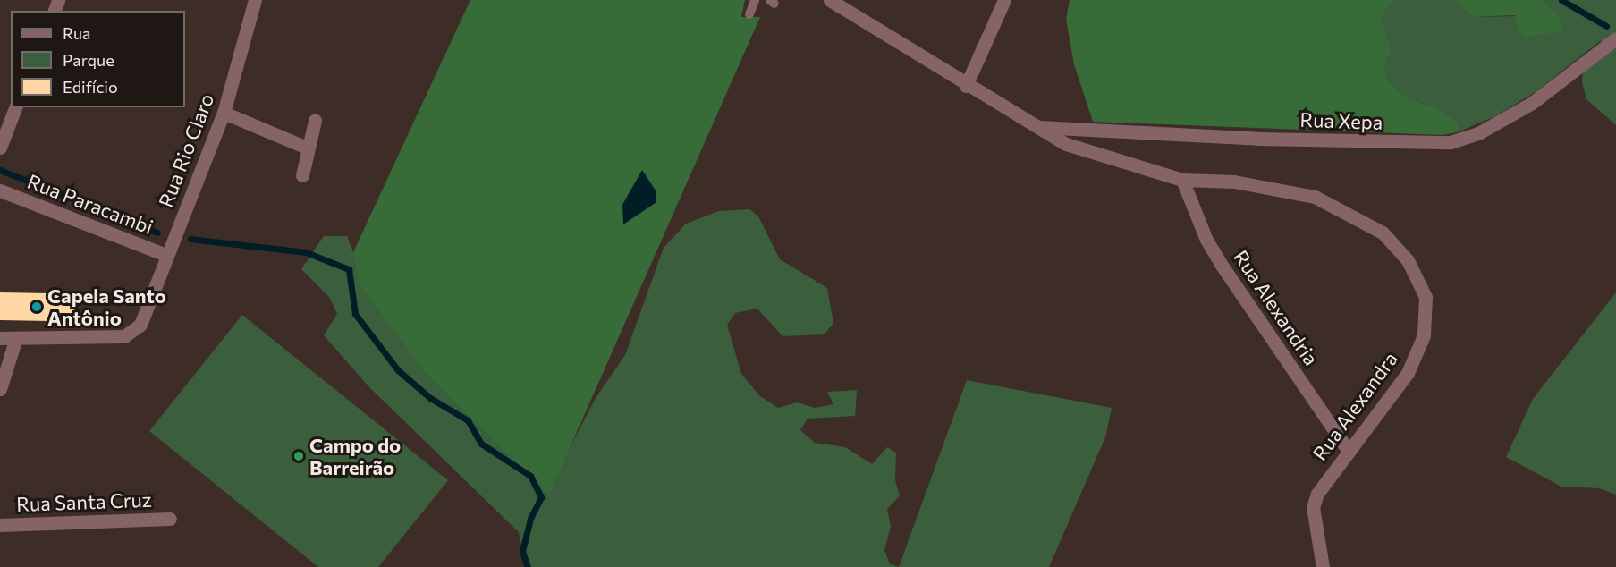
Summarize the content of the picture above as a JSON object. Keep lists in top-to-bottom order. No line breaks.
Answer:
{"streets":{"street":["Rua Xepa","Rua Rio Claro","Rua Paracambi","Rua Alexandria","Rua Alexandra","Rua Santa Cruz"]},"crossings":[["Rua Xepa","Rua Alexandra"],["Rua Rio Claro","Rua Paracambi"],["Rua Alexandria","Rua Alexandra"]],"places":["Capela Santo Antônio","Campo do Barreirão"],"legend":["Rua","Parque","Edifício"]}
